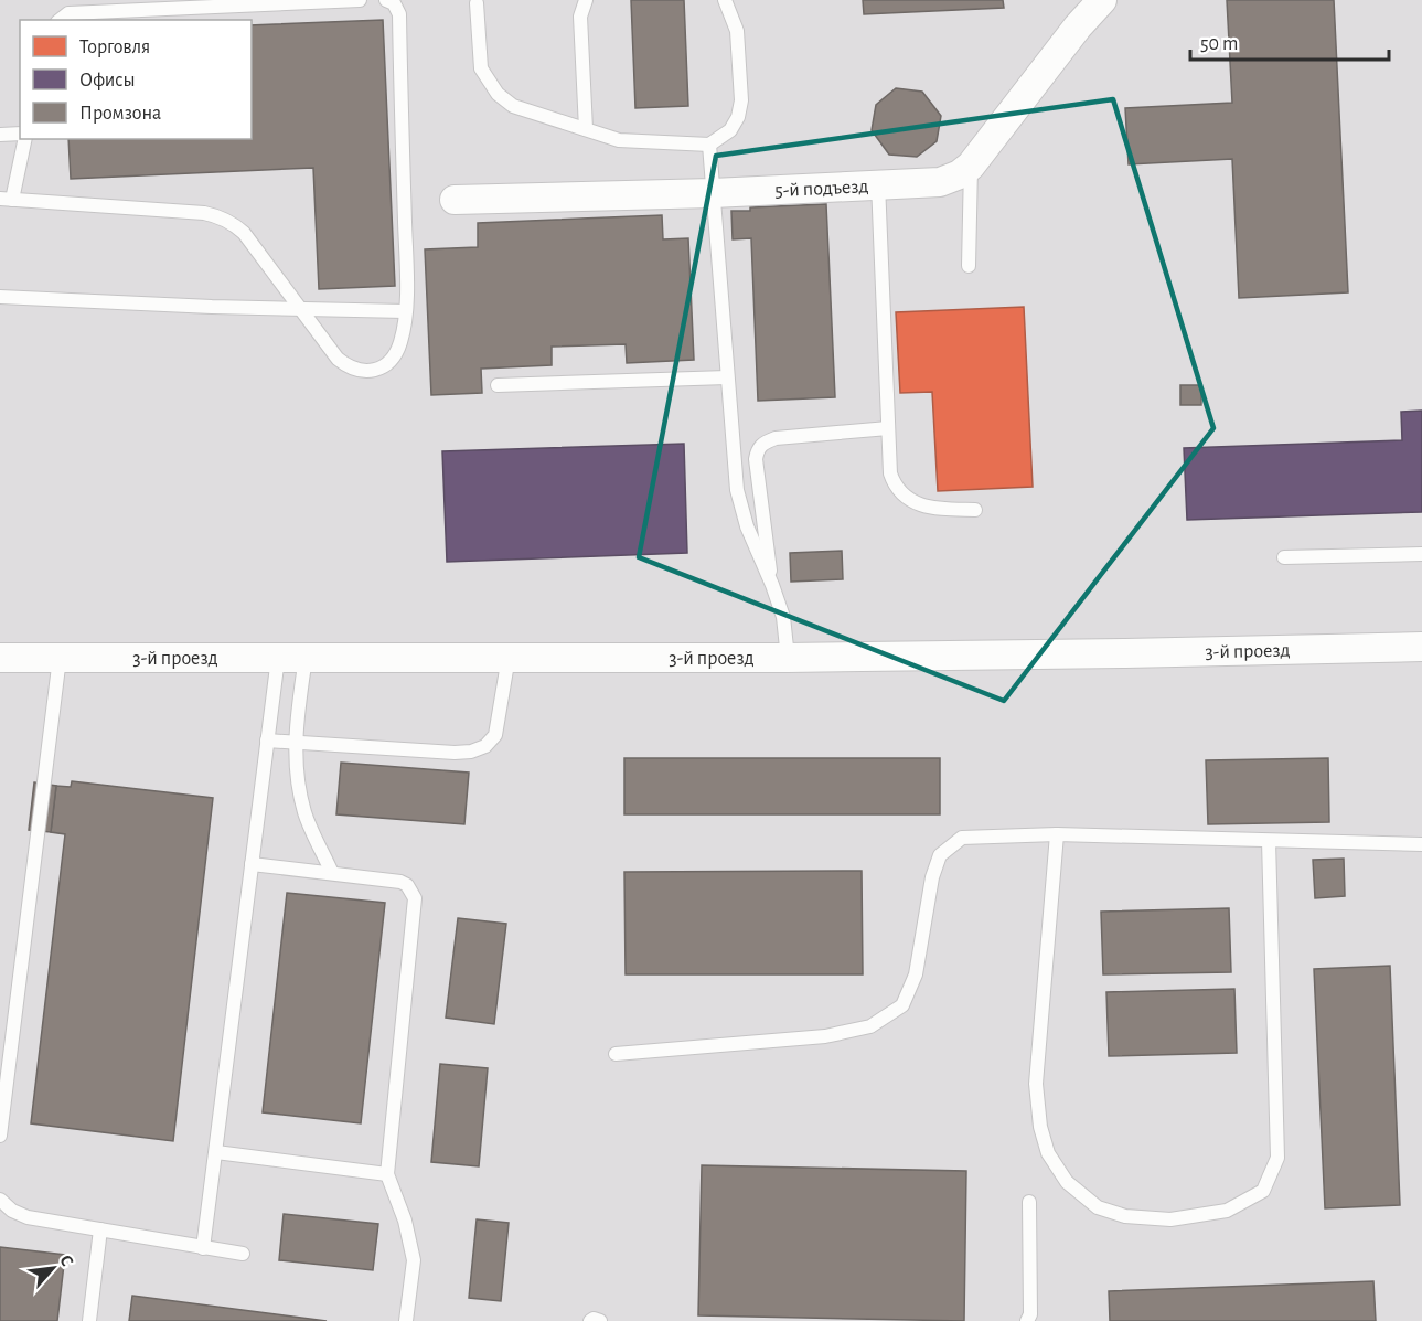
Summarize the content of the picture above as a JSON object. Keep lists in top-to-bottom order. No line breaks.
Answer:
{"streets":{"street":["5-й подъезд","3-й проезд"]},"legend":["Торговля","Офисы","Промзона"],"scale_bar":"50 m","north":"top right"}
